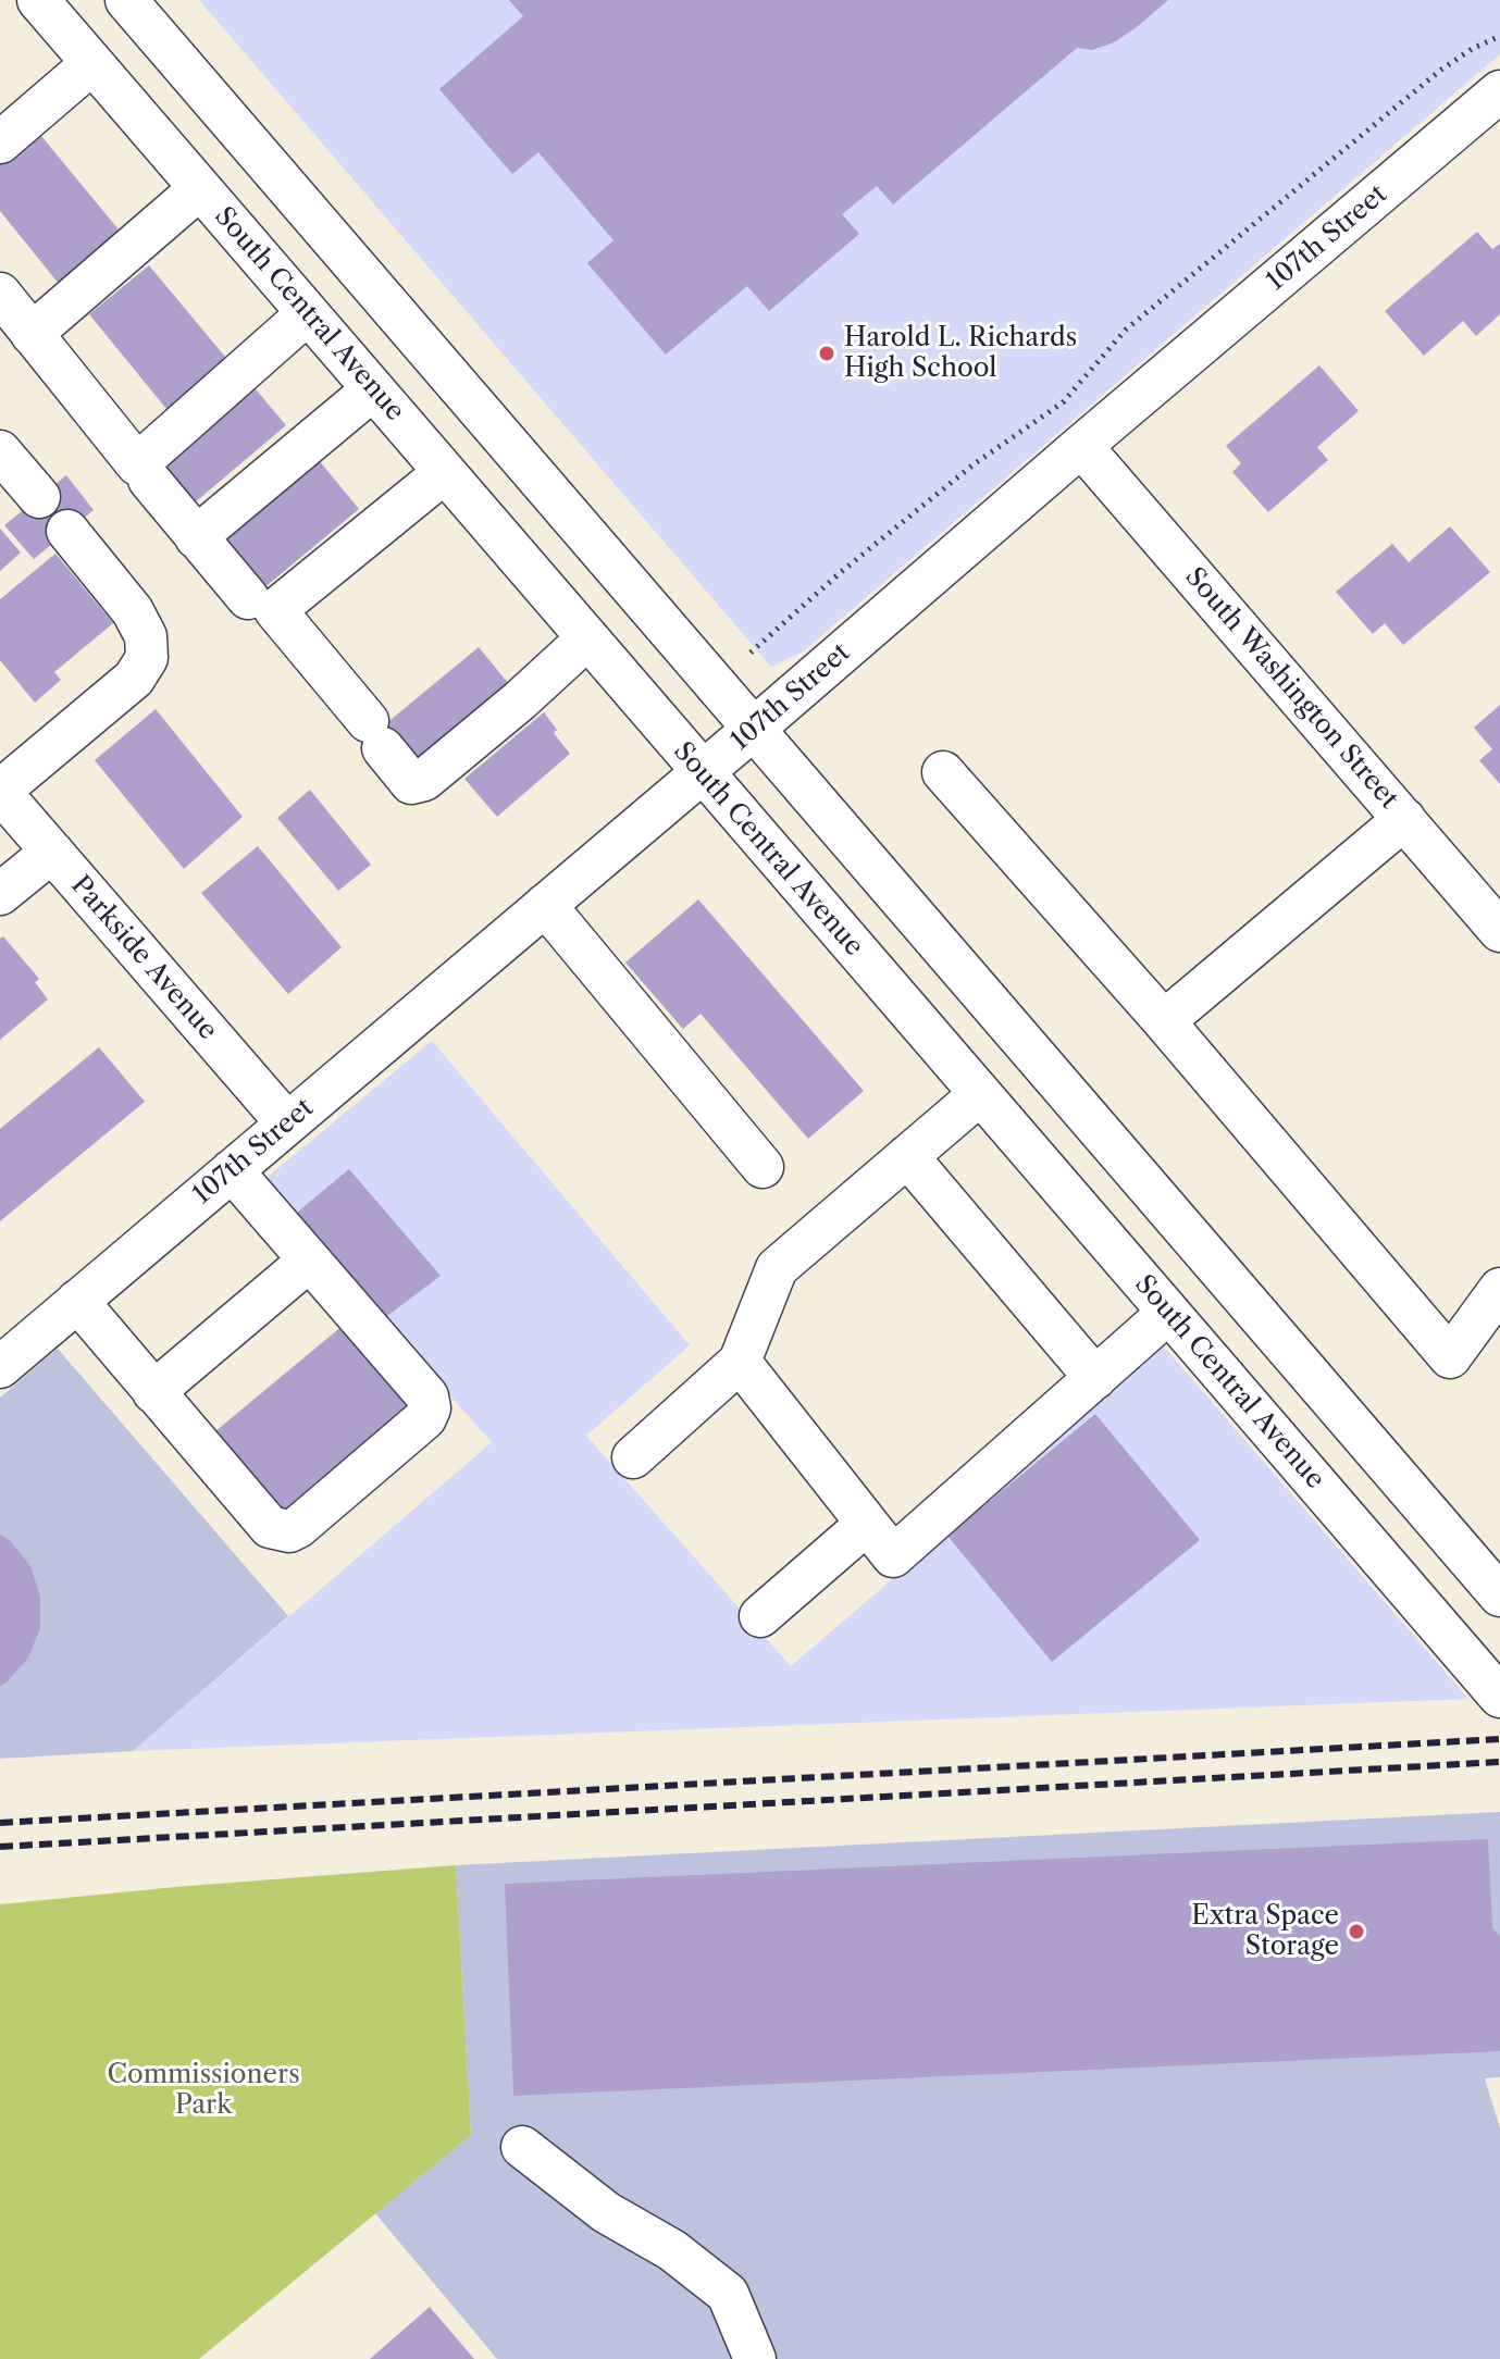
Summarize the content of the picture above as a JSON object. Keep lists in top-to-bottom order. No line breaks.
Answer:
{"streets":{"street":["107th Street","South Central Avenue","South Washington Street","Parkside Avenue"]},"crossings":[["107th Street","South Central Avenue"],["107th Street","South Washington Street"],["107th Street","Parkside Avenue"]],"parks":["Commissioners Park"],"places":["Harold L. Richards High School","Extra Space Storage"]}
